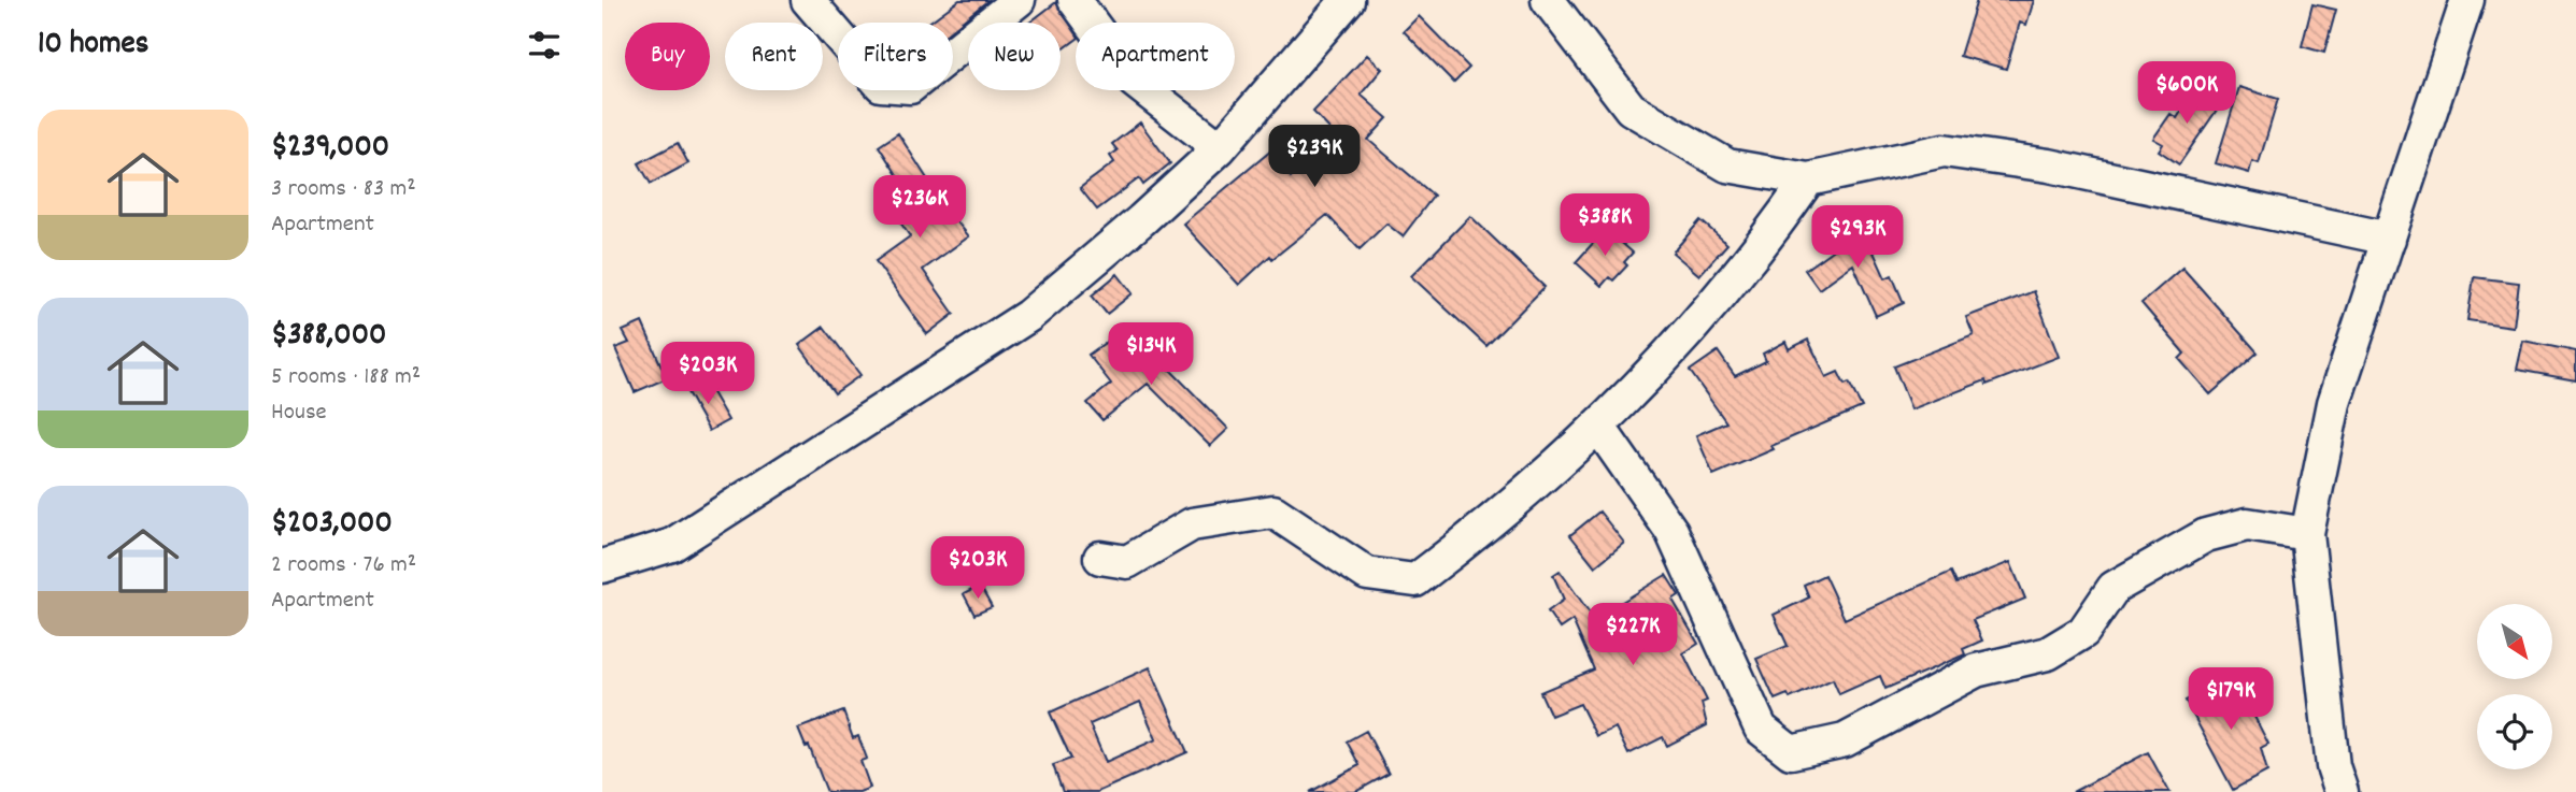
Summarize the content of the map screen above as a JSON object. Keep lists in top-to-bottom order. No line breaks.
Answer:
{"north":"bottom right","page":{"heading":"10 homes","chip":["Buy","Rent","Filters","New","Apartment"],"price":["$600K","$239K","$236K","$388K","$293K","$134K","$203K","$203K","$227K","$179K"],"list":[{"name":"$239,000","note":"3 rooms · 83 m² · Apartment"},{"name":"$388,000","note":"5 rooms · 188 m² · House"},{"name":"$203,000","note":"2 rooms · 76 m² · Apartment"}]}}
